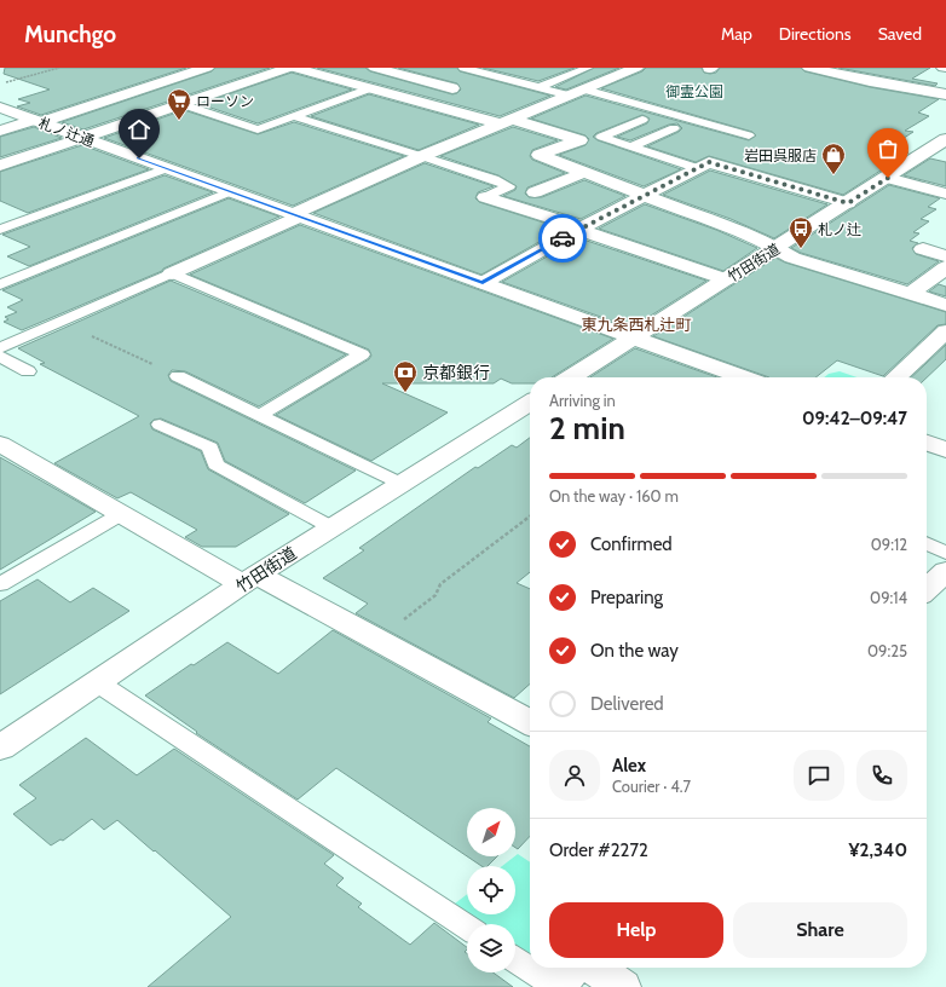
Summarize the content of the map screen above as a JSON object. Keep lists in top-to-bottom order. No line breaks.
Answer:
{"streets":{"street":["札ノ辻通","竹田街道"]},"crossings":[["札ノ辻通","竹田街道"]],"districts":["東九条西札辻町"],"parks":["御霊公園"],"places":{"supermarket":["ローソン"],"shop":["岩田呉服店"],"bus stop":["札ノ辻"],"bank":["京都銀行"]},"north":"top right","page":{"header":"Munchgo","nav":["Map","Directions","Saved"],"heading":["2 min","Arriving in","09:42–09:47"],"panel":["Alex","Courier · 4.7","Order #2272","¥2,340"],"bar":"On the way · 160 m","list":[["Confirmed","09:12"],["Preparing","09:14"],["On the way","09:25"],"Delivered"],"buttons":["Help","Share"]}}
